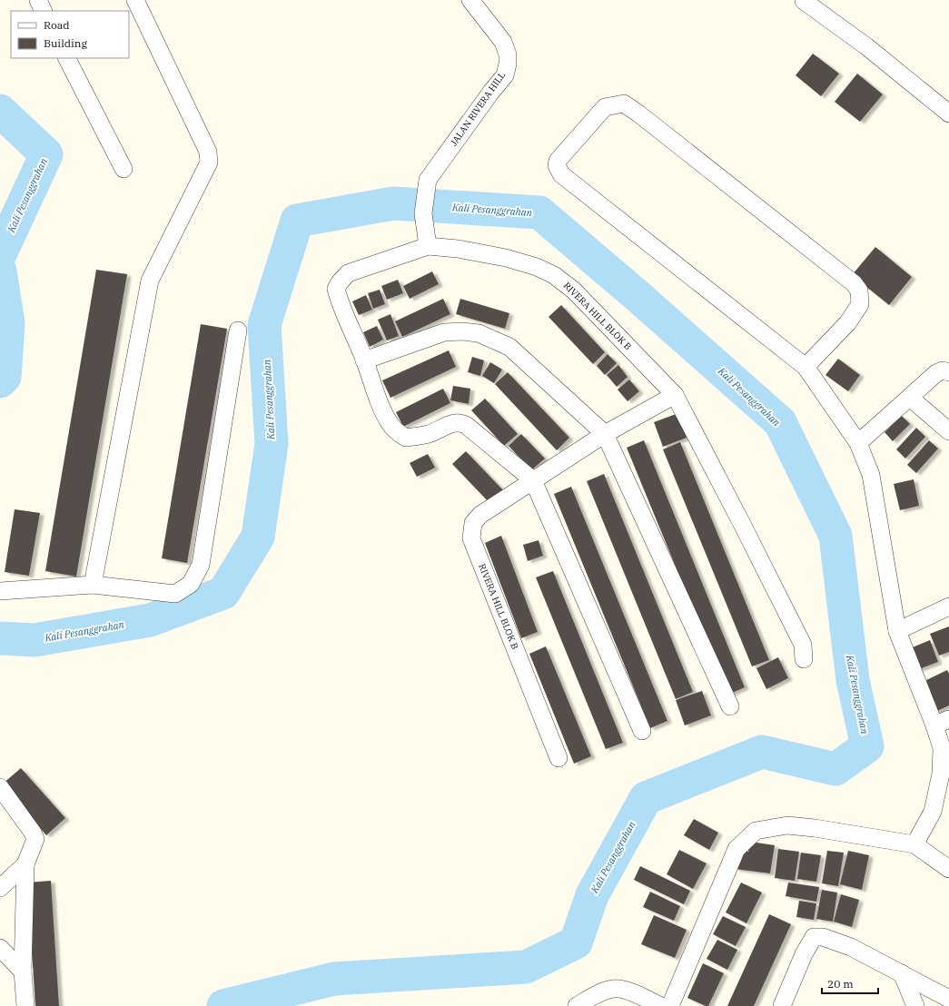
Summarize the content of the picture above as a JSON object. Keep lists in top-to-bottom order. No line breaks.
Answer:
{"streets":{"street":["JALAN RIVERA HILL","RIVERA HILL BLOK B"]},"crossings":[["JALAN RIVERA HILL","RIVERA HILL BLOK B"]],"water":["Kali Pesanggrahan"],"legend":["Road","Building"],"scale_bar":"20 m"}
